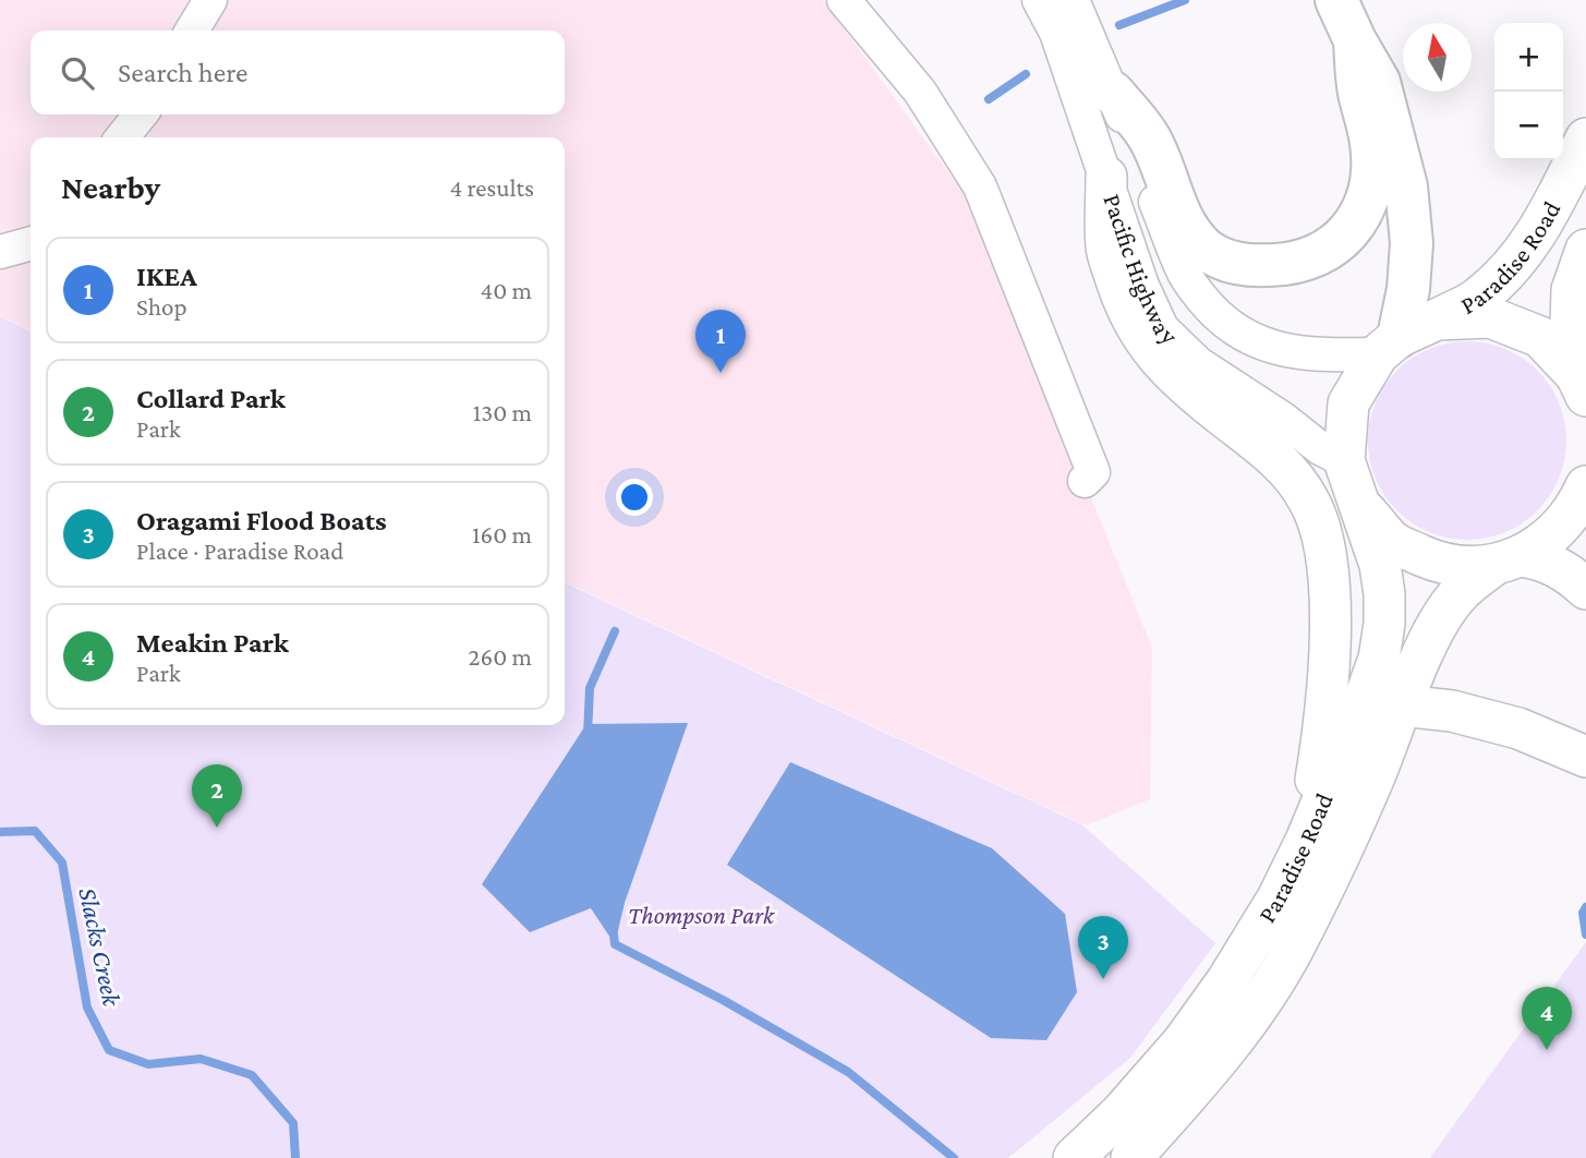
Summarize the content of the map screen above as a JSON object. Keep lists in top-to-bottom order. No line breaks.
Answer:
{"streets":{"main road":["Paradise Road"],"street":["Pacific Highway"]},"crossings":[["Paradise Road","Pacific Highway"]],"water":["Slacks Creek"],"parks":["Thompson Park"],"north":"top","page":{"map_buttons":["+","−"],"search":"Search here","heading":["Nearby","4 results"],"list":[{"mark":"1","name":"IKEA","note":"Shop","value":"40 m"},{"mark":"2","name":"Collard Park","note":"Park","value":"130 m"},{"mark":"3","name":"Oragami Flood Boats","note":"Place · Paradise Road","value":"160 m"},{"mark":"4","name":"Meakin Park","note":"Park","value":"260 m"}],"pins":["1","2","3","4"]}}
